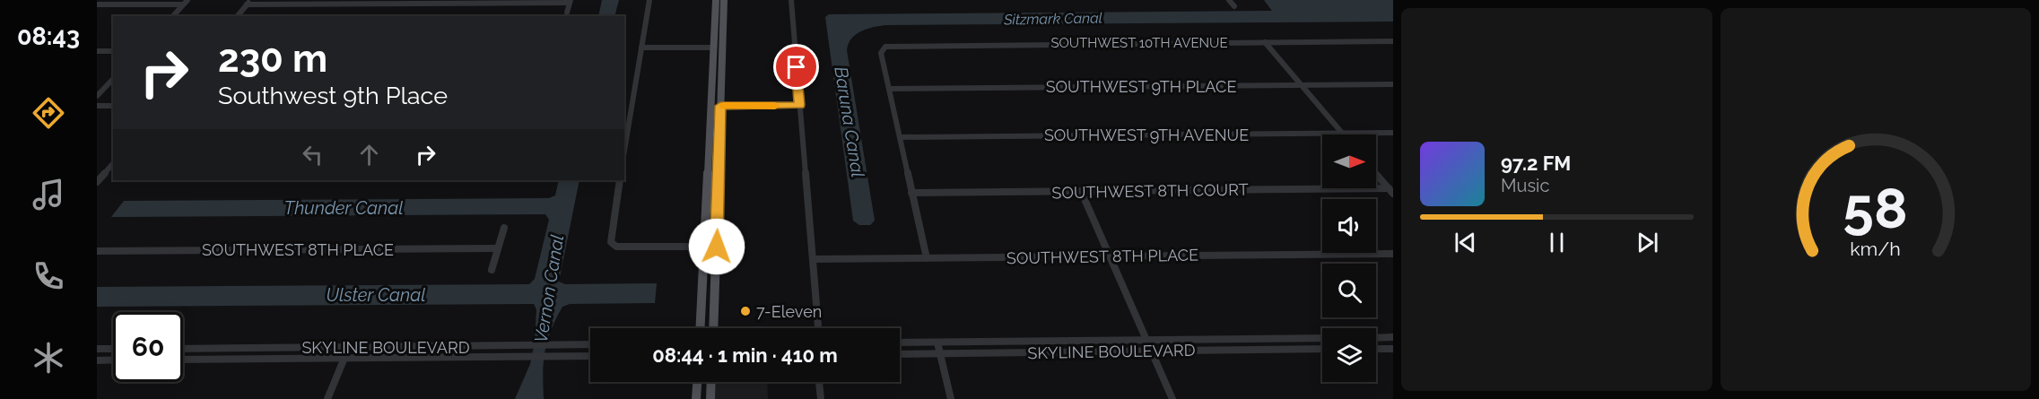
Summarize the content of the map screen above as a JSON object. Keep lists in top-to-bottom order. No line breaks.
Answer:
{"streets":{"street":["SOUTHWEST 10TH AVENUE","SOUTHWEST 9TH PLACE","SOUTHWEST 9TH AVENUE","SOUTHWEST 8TH COURT","SOUTHWEST 8TH PLACE","SKYLINE BOULEVARD"]},"crossings":[["SOUTHWEST 10TH AVENUE","SOUTHWEST 9TH PLACE"]],"water":["Sitzmark Canal","Baruna Canal","Thunder Canal","Vernon Canal","Ulster Canal"],"places":["7-Eleven"],"north":"right","page":{"tabs":"08:43","turn":["230 m","Southwest 9th Place"],"song":["97.2 FM","Music"],"limit":"60","trip":"08:44 · 1 min · 410 m","gauge":["58","km/h"]}}
